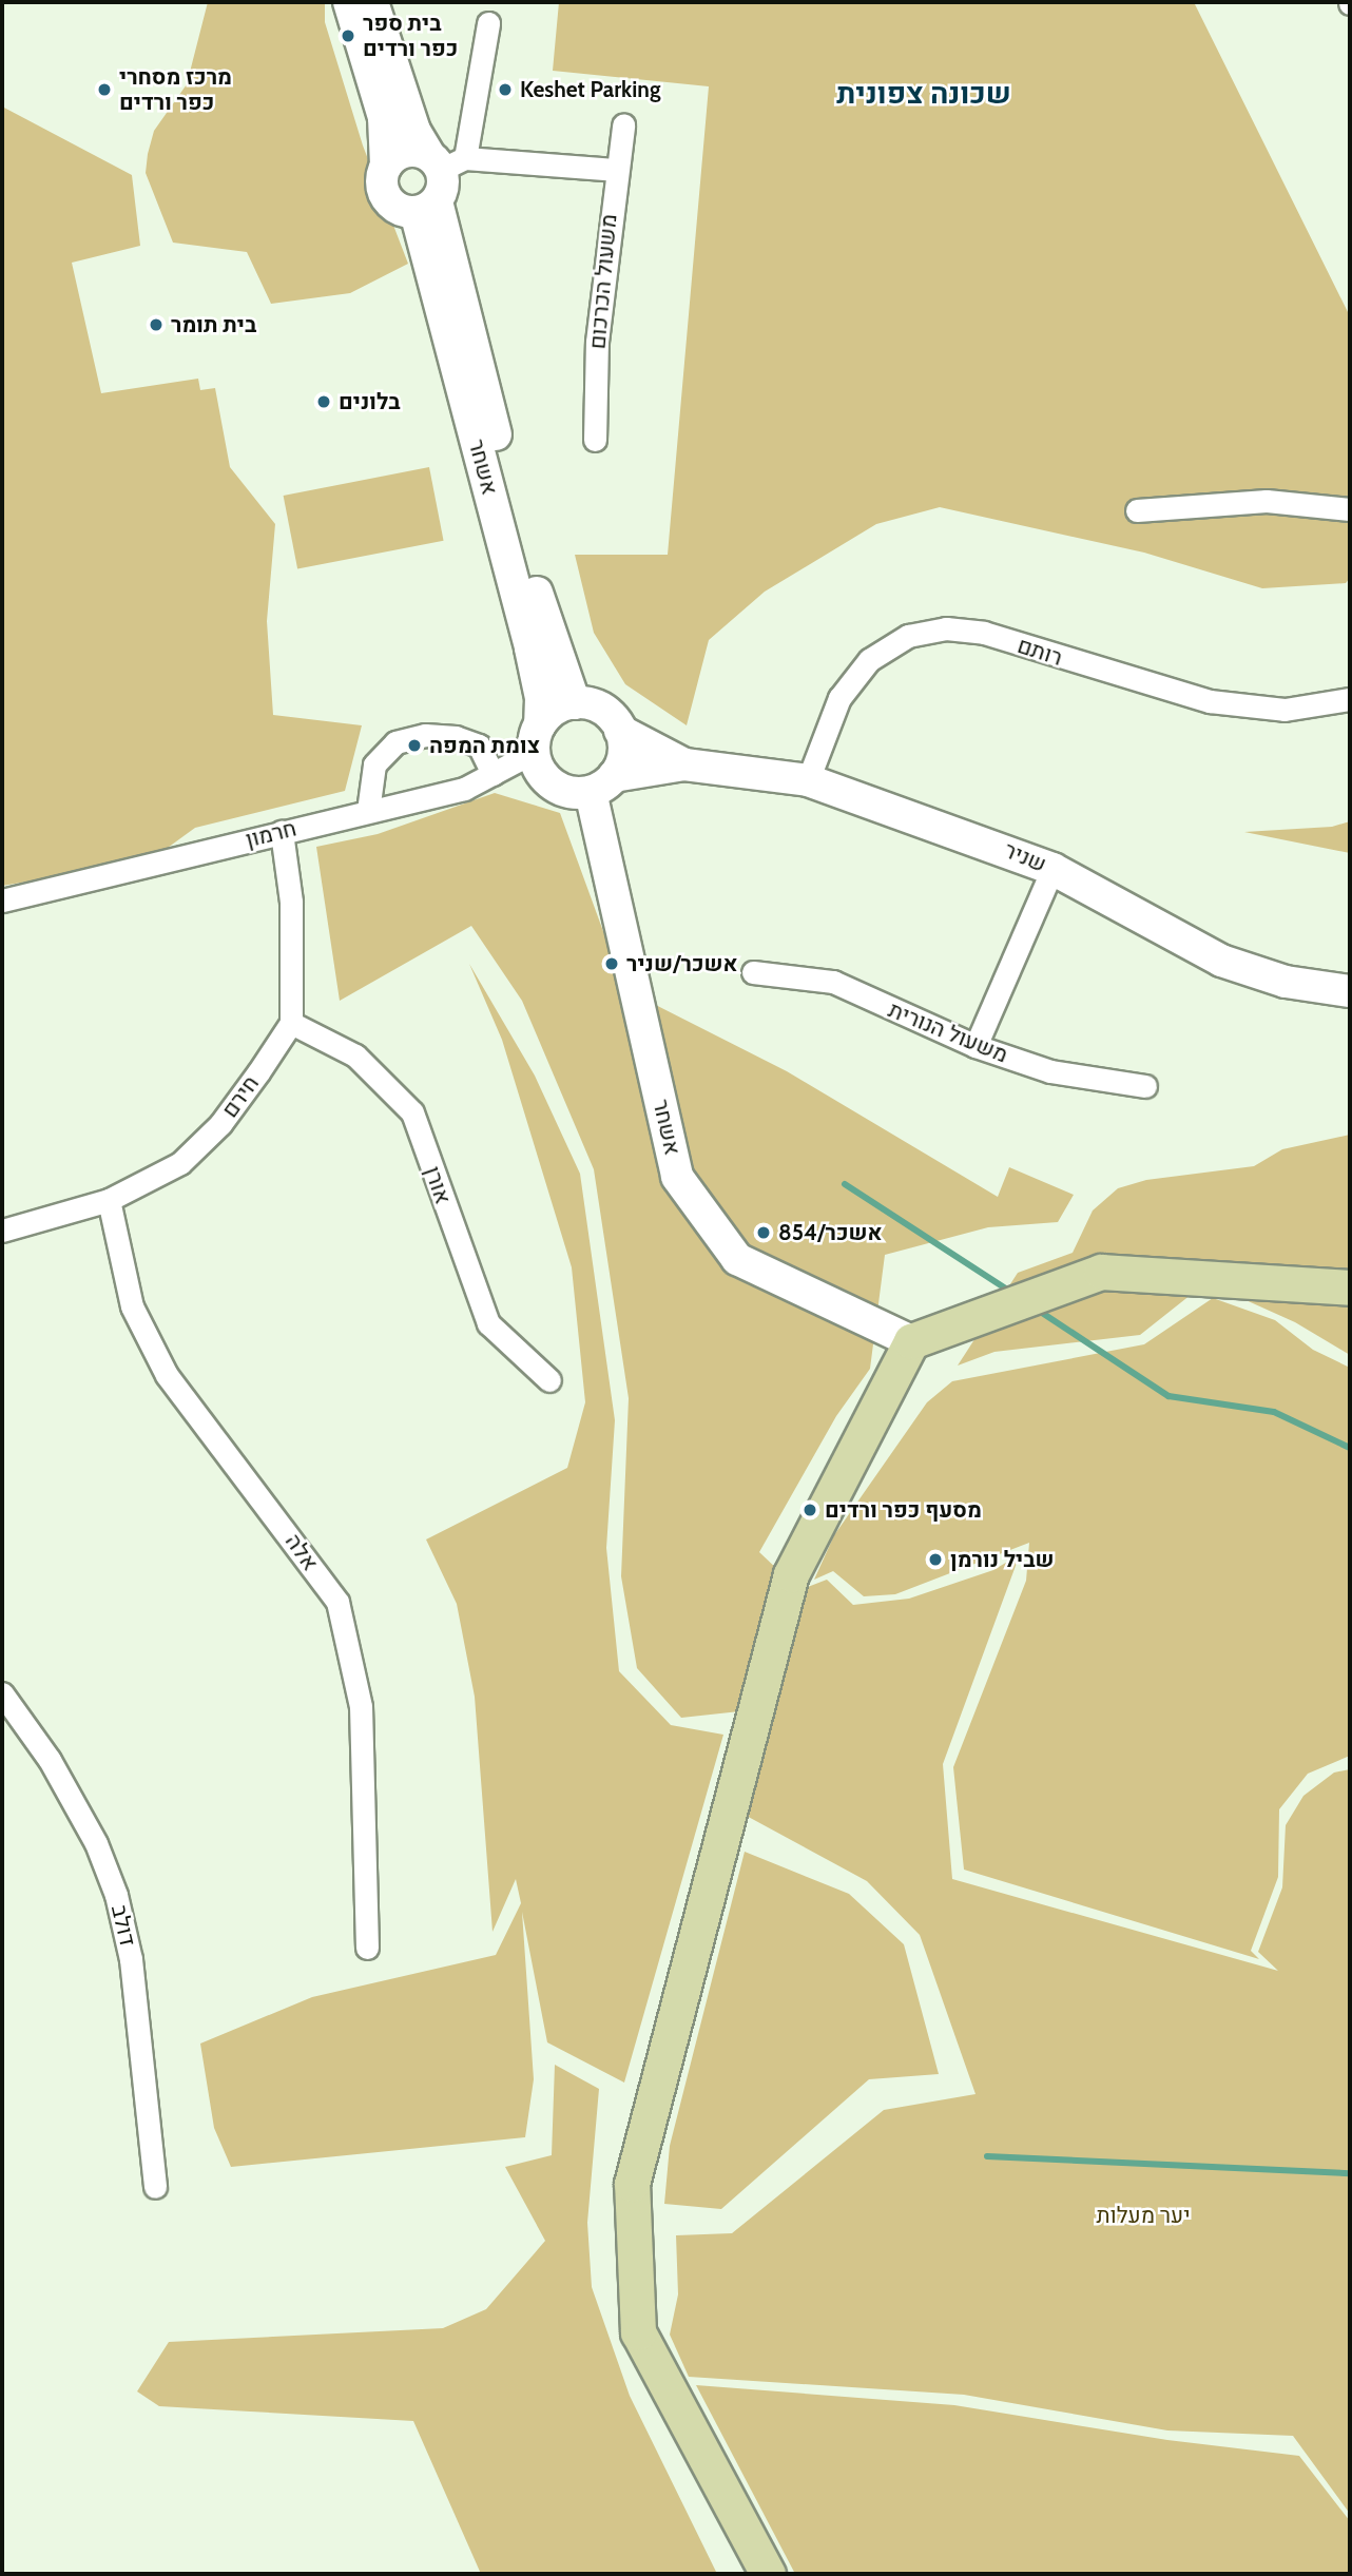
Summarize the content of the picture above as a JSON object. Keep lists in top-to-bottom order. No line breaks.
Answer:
{"streets":{"main road":["אשחר","שניר"],"street":["משעול הכרכום","רותם","חרמון","משעול הנורית","חירם","אורן","אלה","דולב"]},"crossings":[["אשחר","חרמון"],["אשחר","שניר"],["רותם","שניר"],["חרמון","שניר"],["חירם","אורן"],["חירם","אלה"]],"districts":["שכונה צפונית"],"parks":["יער מעלות"],"places":["בית ספר כפר ורדים","מרכז מסחרי כפר ורדים","Keshet Parking","בית תומר","בלונים","צומת המפה","אשכר/שניר","אשכר/854","מסעף כפר ורדים","שביל נורמן"]}
